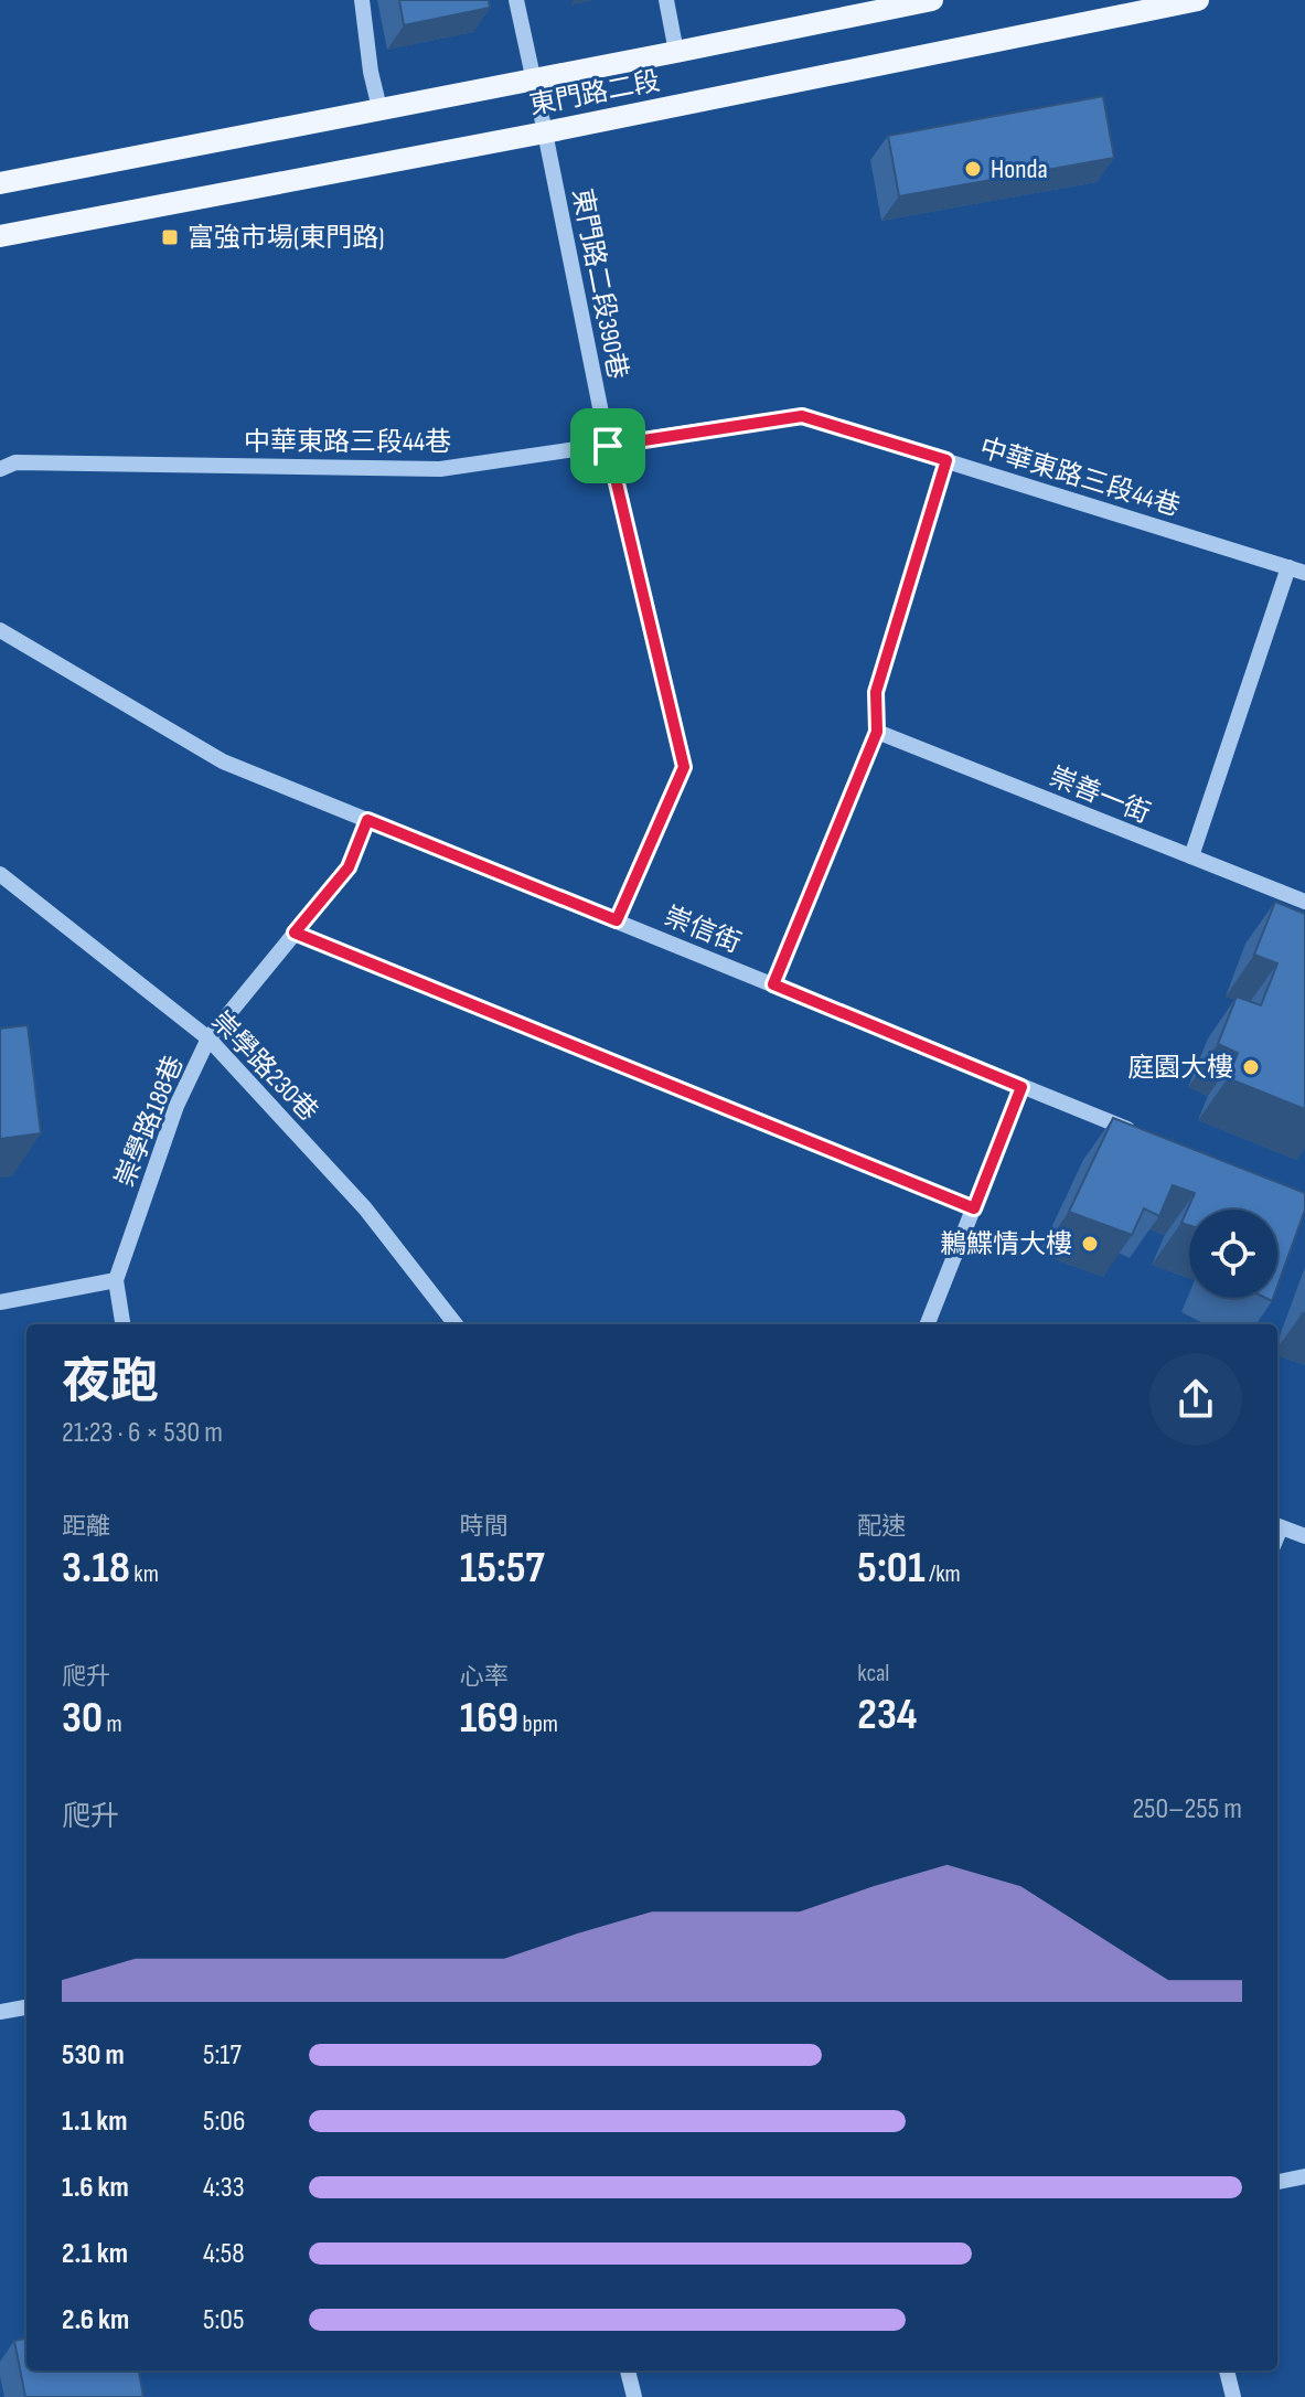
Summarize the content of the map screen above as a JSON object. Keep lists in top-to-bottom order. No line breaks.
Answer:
{"streets":{"main road":["東門路二段"],"street":["東門路二段390巷","中華東路三段44巷","崇善一街","崇信街","崇學路230巷","崇學路188巷"]},"crossings":[["東門路二段","東門路二段390巷"],["東門路二段390巷","中華東路三段44巷"],["東門路二段390巷","崇信街"],["崇信街","崇學路188巷"],["崇學路230巷","崇學路188巷"]],"places":{"other":["Honda","庭園大樓","鶼鰈情大樓"],"transit":["富強市場(東門路)"]},"page":{"heading":["夜跑","21:23 · 6 × 530 m"],"stats":[["距離","3.18 km"],["時間","15:57"],["配速","5:01 /km"],["爬升","30 m"],["心率","169 bpm"],["kcal","234"]],"chart":["爬升","250–255 m"],"list":[{"name":"530 m","note":"5:17"},{"name":"1.1 km","note":"5:06"},{"name":"1.6 km","note":"4:33"},{"name":"2.1 km","note":"4:58"},{"name":"2.6 km","note":"5:05"}]}}
